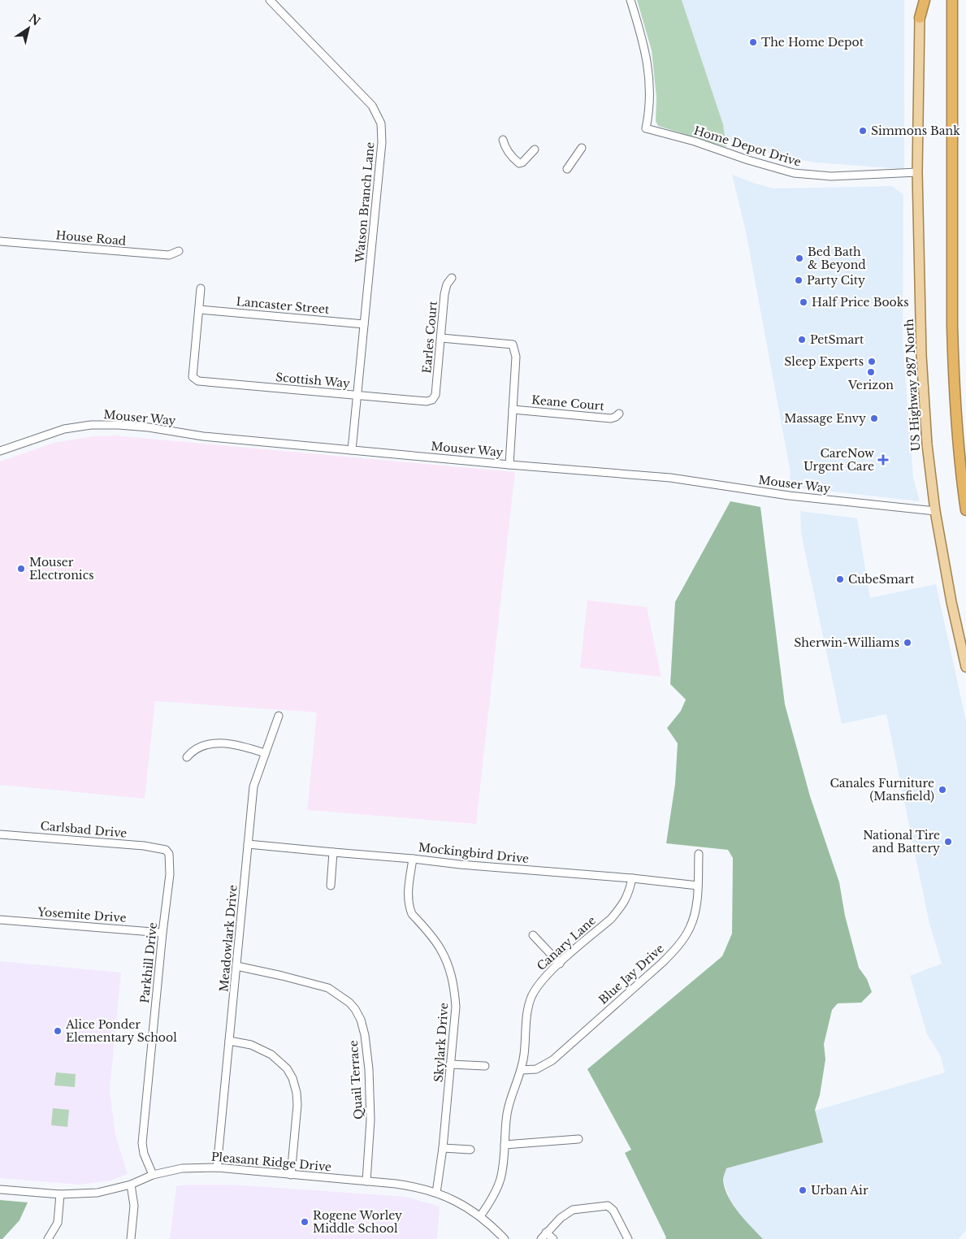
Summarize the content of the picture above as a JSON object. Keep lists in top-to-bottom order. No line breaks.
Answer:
{"streets":{"main road":["US Highway 287 North"],"street":["Home Depot Drive","Watson Branch Lane","House Road","Lancaster Street","Earles Court","Scottish Way","Keane Court","Mouser Way","Carlsbad Drive","Mockingbird Drive","Yosemite Drive","Meadowlark Drive","Canary Lane","Parkhill Drive","Blue Jay Drive","Skylark Drive","Quail Terrace","Pleasant Ridge Drive"]},"crossings":[["Home Depot Drive","US Highway 287 North"],["Watson Branch Lane","Lancaster Street"],["Watson Branch Lane","Scottish Way"],["Watson Branch Lane","Mouser Way"],["Lancaster Street","Scottish Way"],["Earles Court","Scottish Way"],["US Highway 287 North","Mouser Way"],["Carlsbad Drive","Parkhill Drive"],["Mockingbird Drive","Meadowlark Drive"],["Mockingbird Drive","Canary Lane"],["Mockingbird Drive","Blue Jay Drive"],["Mockingbird Drive","Skylark Drive"],["Yosemite Drive","Parkhill Drive"],["Meadowlark Drive","Quail Terrace"],["Meadowlark Drive","Pleasant Ridge Drive"],["Canary Lane","Blue Jay Drive"],["Canary Lane","Pleasant Ridge Drive"],["Parkhill Drive","Pleasant Ridge Drive"],["Skylark Drive","Pleasant Ridge Drive"],["Quail Terrace","Pleasant Ridge Drive"]],"places":{"other":["The Home Depot","Simmons Bank","Bed Bath & Beyond","Party City","Half Price Books","PetSmart","Sleep Experts","Verizon","Massage Envy","Mouser Electronics","CubeSmart","Sherwin-Williams","Canales Furniture (Mansfield)","National Tire and Battery","Alice Ponder Elementary School","Urban Air","Rogene Worley Middle School"],"health":["CareNow Urgent Care"]},"north":"top right"}
